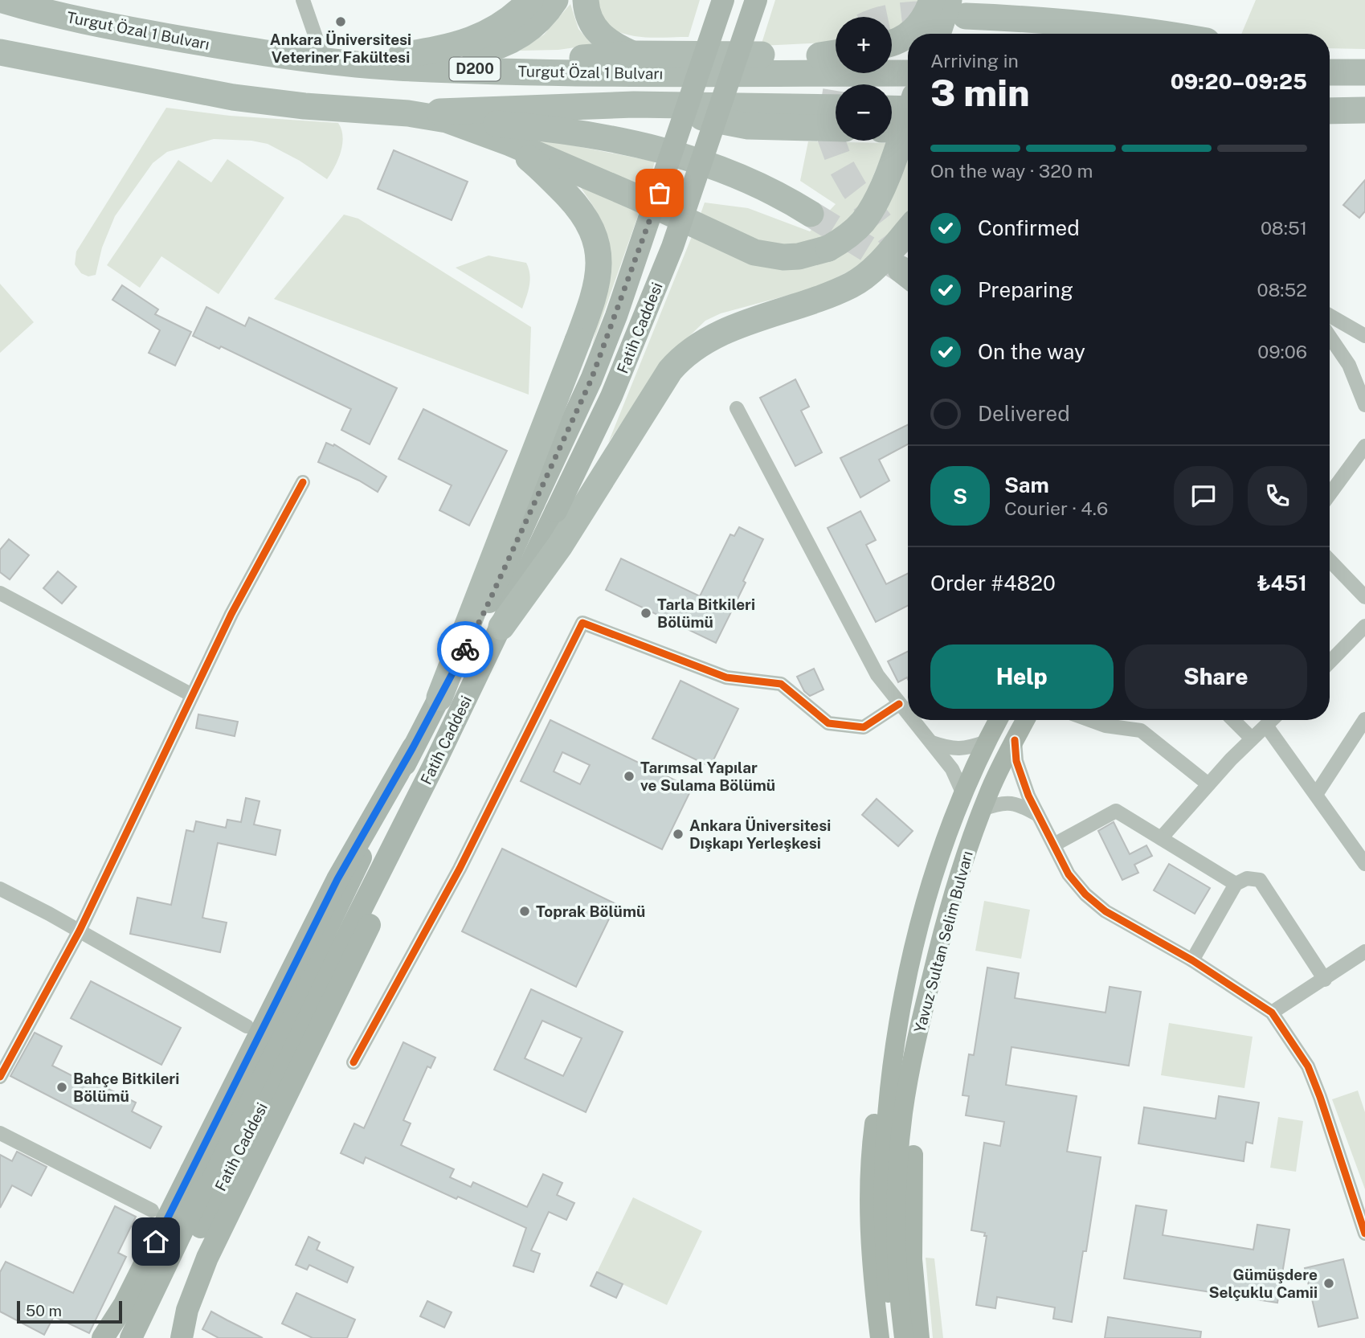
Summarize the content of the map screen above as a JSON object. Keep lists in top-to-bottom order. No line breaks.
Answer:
{"streets":{"highway":["Turgut Özal 1 Bulvarı","D200"],"main road":["Fatih Caddesi","Yavuz Sultan Selim Bulvarı"]},"places":["Ankara Üniversitesi Veteriner Fakültesi","Tarla Bitkileri Bölümü","Tarımsal Yapılar ve Sulama Bölümü","Ankara Üniversitesi Dışkapı Yerleşkesi","Toprak Bölümü","Bahçe Bitkileri Bölümü","Gümüşdere Selçuklu Camii"],"scale_bar":"50 m","page":{"map_buttons":["+","−"],"heading":["3 min","Arriving in","09:20–09:25"],"panel":["Sam","Courier · 4.6","Order #4820","₺451"],"bar":"On the way · 320 m","list":[["Confirmed","08:51"],["Preparing","08:52"],["On the way","09:06"],"Delivered"],"round":"S","buttons":["Help","Share"],"scale":"50 m"}}
